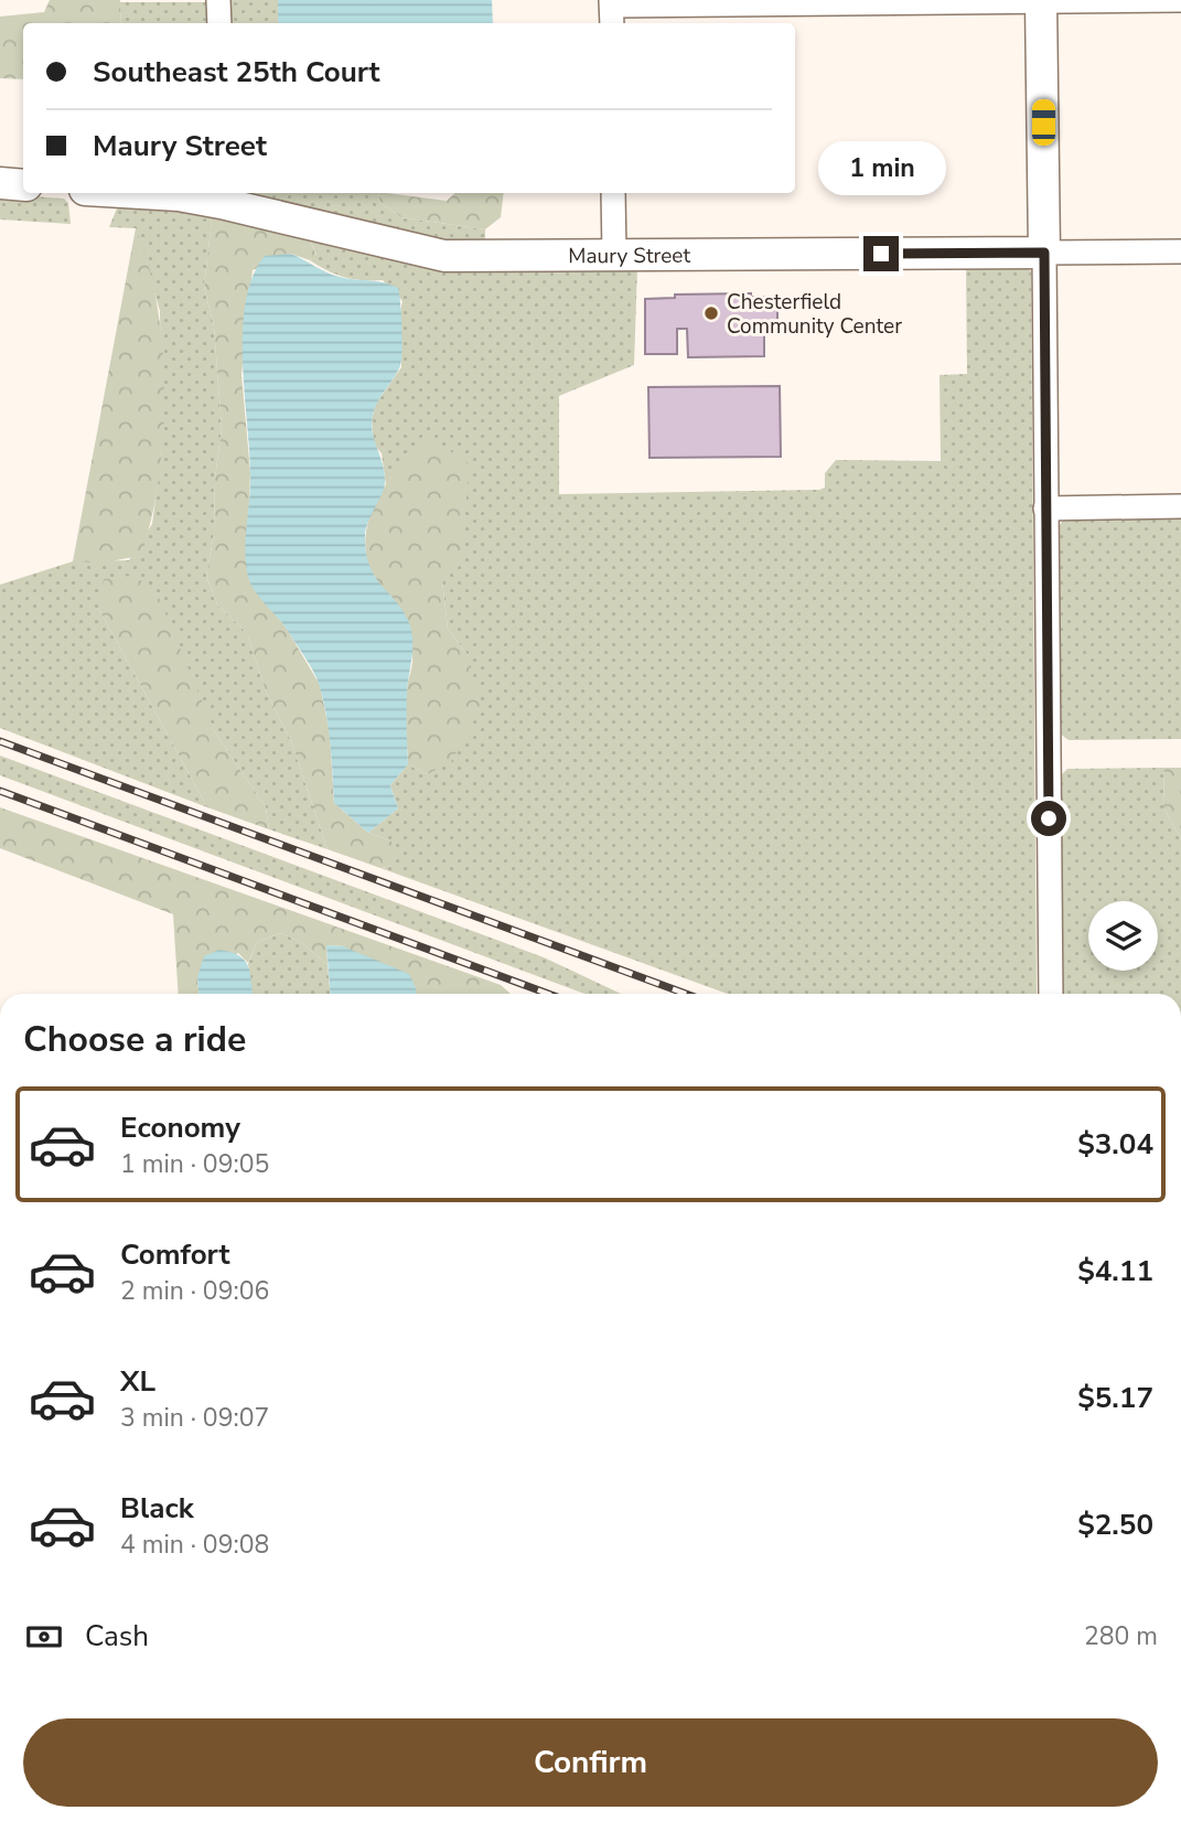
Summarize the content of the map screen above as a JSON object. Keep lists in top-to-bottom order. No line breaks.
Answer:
{"streets":{"main road":["Maury Street"]},"places":["Chesterfield Community Center"],"page":{"banner":["Southeast 25th Court","Maury Street"],"bubble":"1 min","heading":"Choose a ride","list":[{"name":"Economy","note":"1 min · 09:05","value":"$3.04"},{"name":"Comfort","note":"2 min · 09:06","value":"$4.11"},{"name":"XL","note":"3 min · 09:07","value":"$5.17"},{"name":"Black","note":"4 min · 09:08","value":"$2.50"}],"pay":["Cash","280 m"],"buttons":"Confirm"}}
